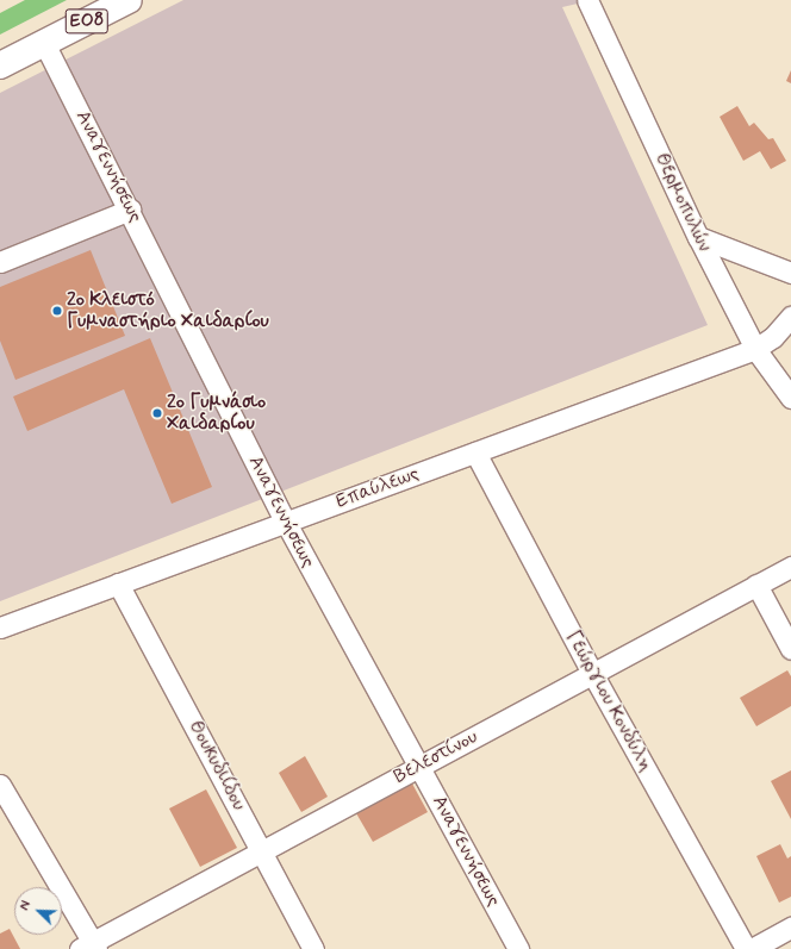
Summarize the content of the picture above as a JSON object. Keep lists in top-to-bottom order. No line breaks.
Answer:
{"streets":{"highway":["ΕΟ8"],"street":["Αναγεννήσεως","Θερμοπυλών","Επαύλεως","Γεώργιου Κονδύλη","Βελεστίνου","Θουκυδιίδου"]},"crossings":[["ΕΟ8","Αναγεννήσεως"],["Αναγεννήσεως","Επαύλεως"],["Αναγεννήσεως","Βελεστίνου"],["Θερμοπυλών","Επαύλεως"],["Επαύλεως","Γεώργιου Κονδύλη"],["Επαύλεως","Θουκυδιίδου"],["Γεώργιου Κονδύλη","Βελεστίνου"],["Βελεστίνου","Θουκυδιίδου"]],"places":["2ο Κλειστό Γυμναστήριο Χαιδαρίου","2ο Γυμνάσιο Χαιδαρίου"],"north":"top left"}
